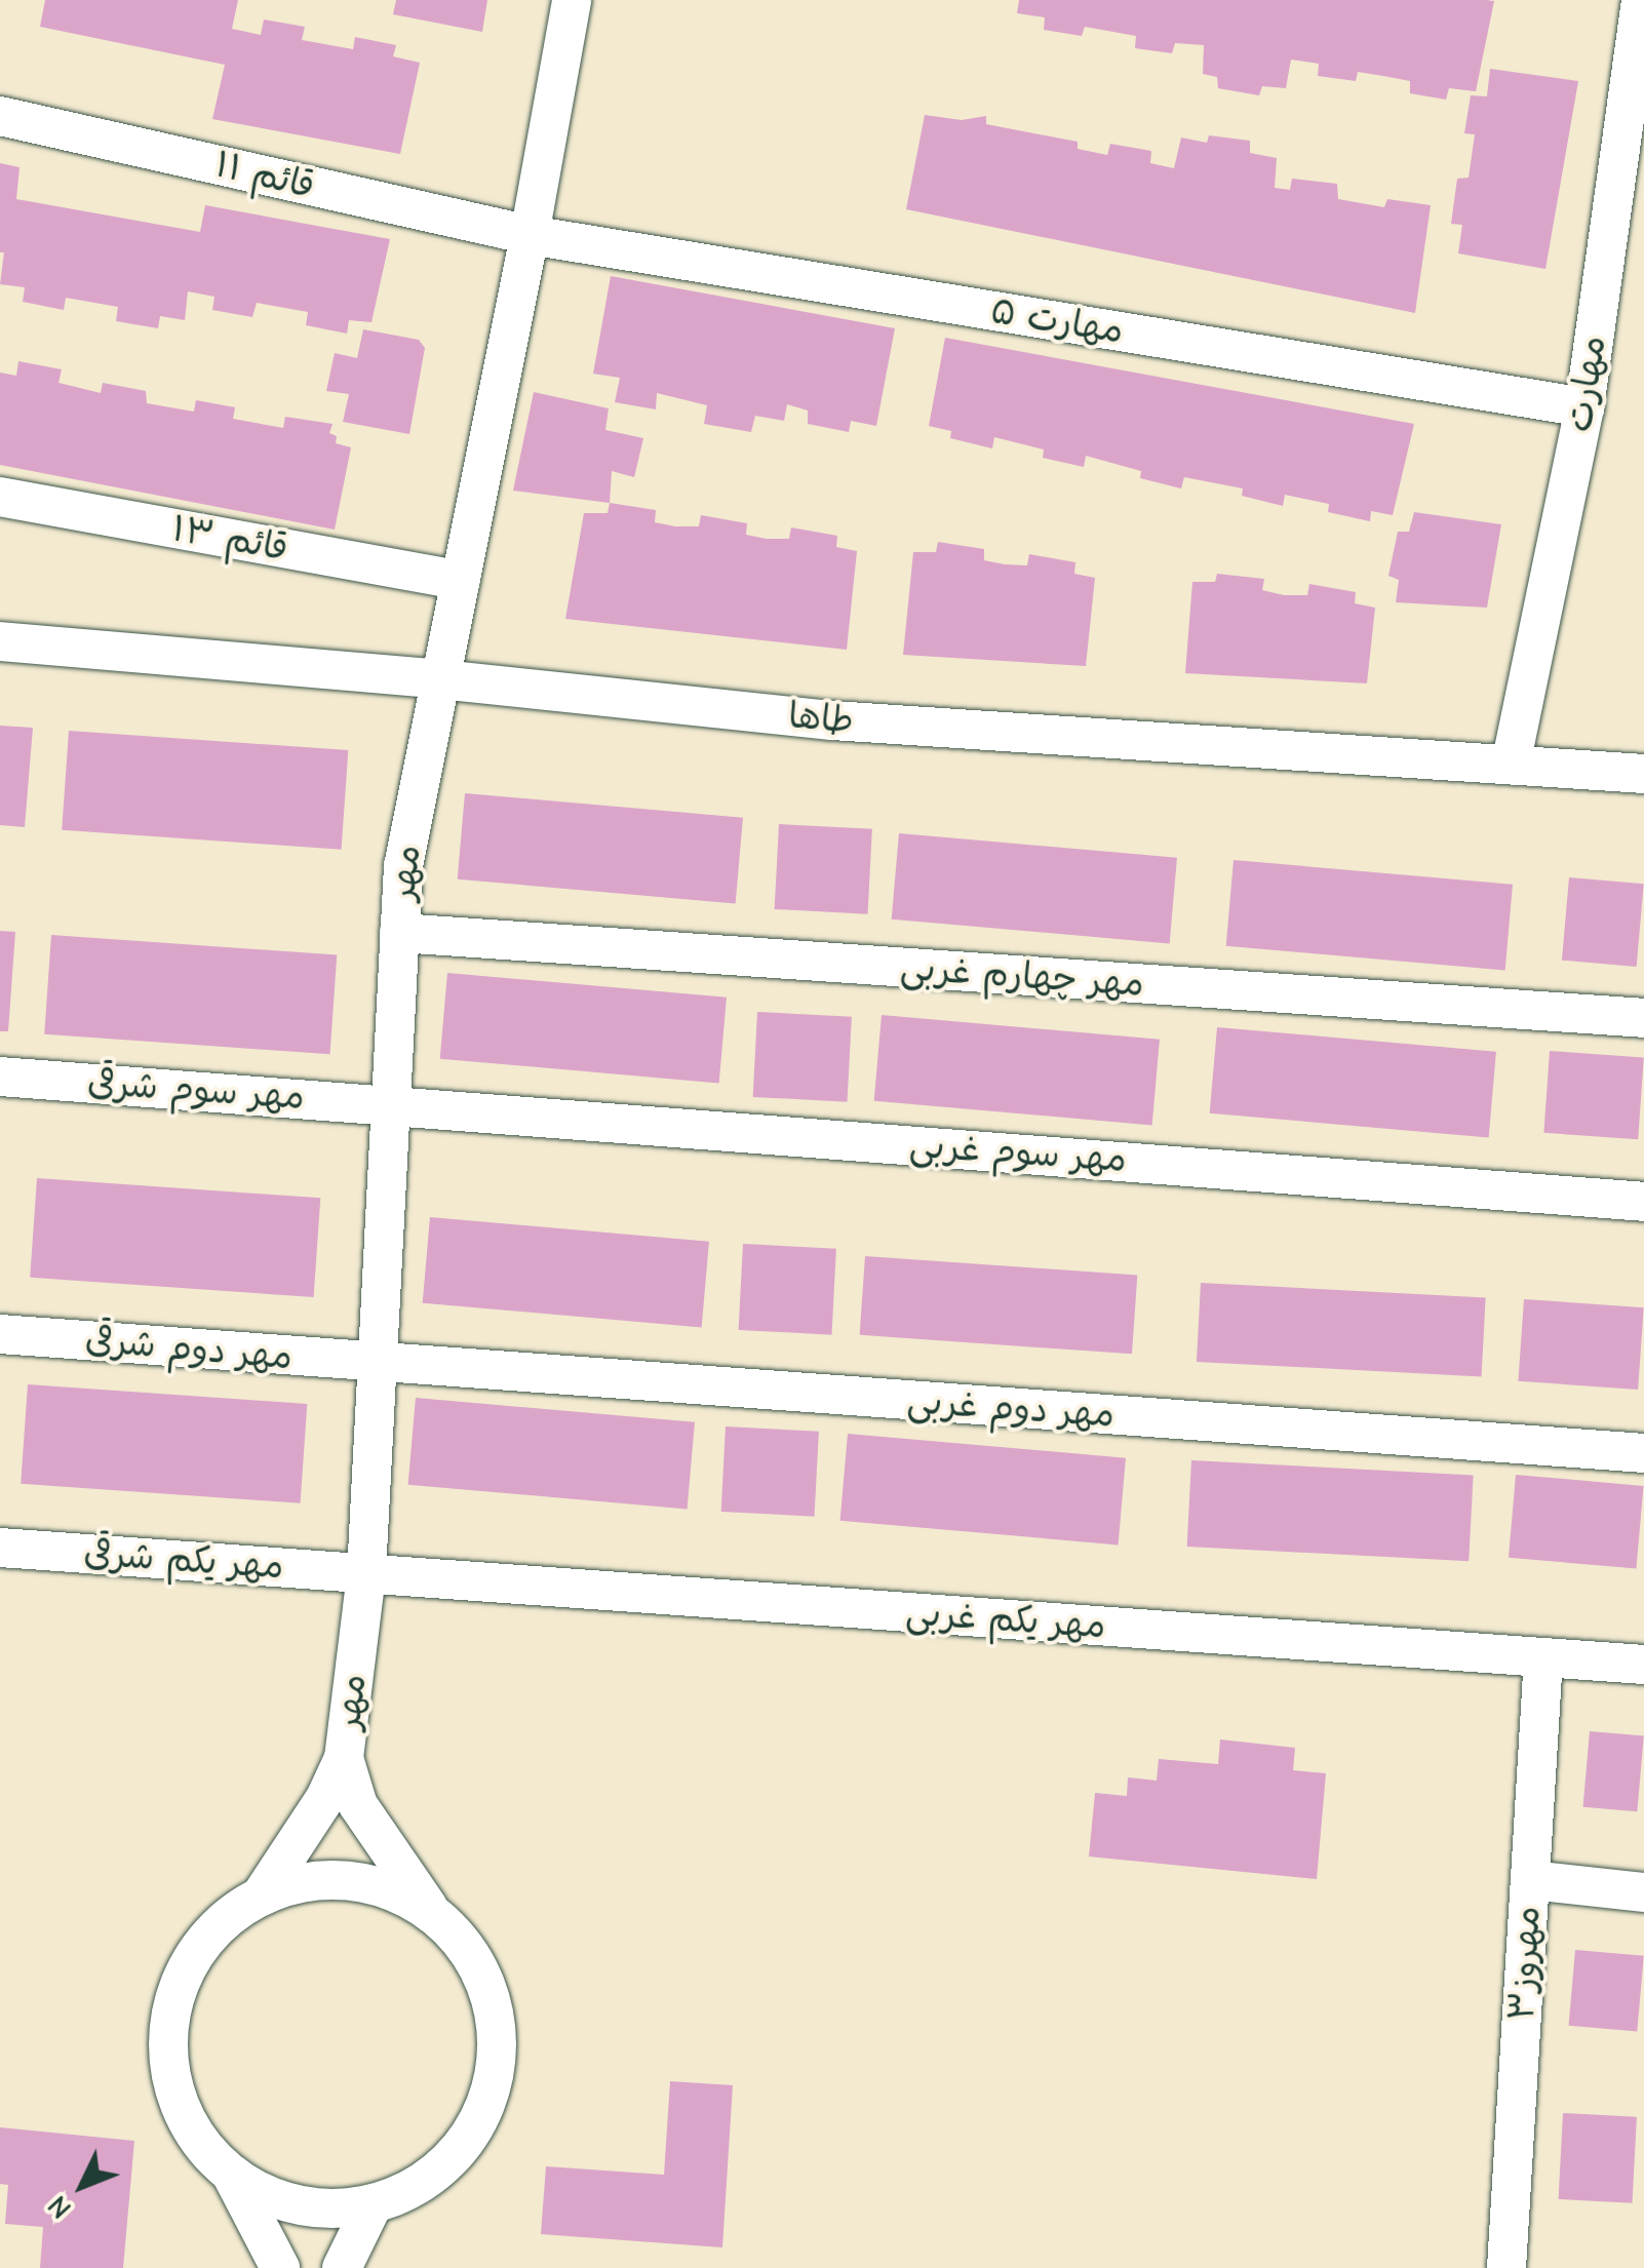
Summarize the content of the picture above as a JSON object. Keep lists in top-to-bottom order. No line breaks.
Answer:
{"streets":{"street":["قائم ۱۱","مهارت ۵","مهارت","قائم ۱۳","طاها","مهر","مهر چهارم غربی","مهر سوم شرقی","مهر سوم غربی","مهر دوم شرقی","مهر دوم غربی","مهر یکم شرقی","مهر یکم غربی","مهروز۳"]},"crossings":[["قائم ۱۱","مهارت ۵"],["قائم ۱۱","مهر"],["مهارت ۵","مهارت"],["مهارت ۵","مهر"],["مهارت","طاها"],["قائم ۱۳","مهر"],["طاها","مهر"],["مهر","مهر چهارم غربی"],["مهر","مهر سوم شرقی"],["مهر","مهر سوم غربی"],["مهر","مهر دوم شرقی"],["مهر","مهر دوم غربی"],["مهر","مهر یکم شرقی"],["مهر","مهر یکم غربی"],["مهر سوم شرقی","مهر سوم غربی"],["مهر دوم شرقی","مهر دوم غربی"],["مهر یکم شرقی","مهر یکم غربی"],["مهر یکم غربی","مهروز۳"]],"north":"bottom left"}
